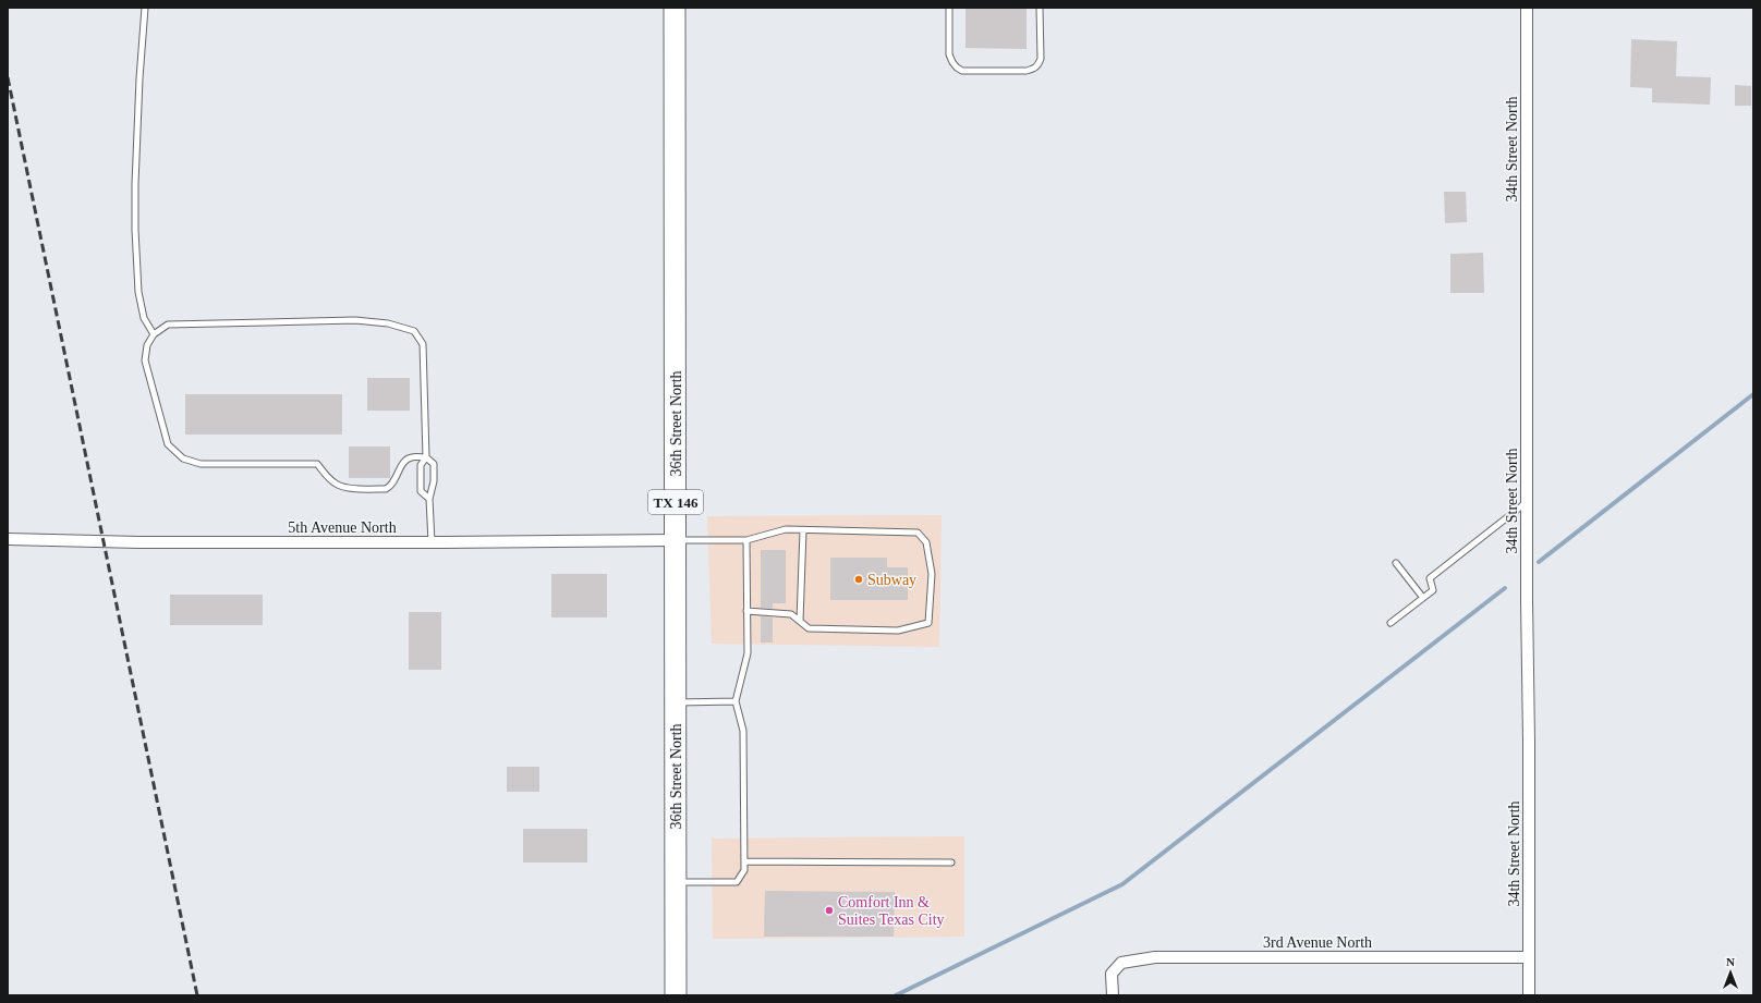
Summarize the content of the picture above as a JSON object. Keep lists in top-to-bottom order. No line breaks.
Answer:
{"streets":{"highway":["36th Street North","TX 146"],"street":["34th Street North","5th Avenue North","3rd Avenue North"]},"crossings":[["34th Street North","3rd Avenue North"],["36th Street North","5th Avenue North"]],"places":["Subway","Comfort Inn & Suites Texas City"],"north":"top"}
